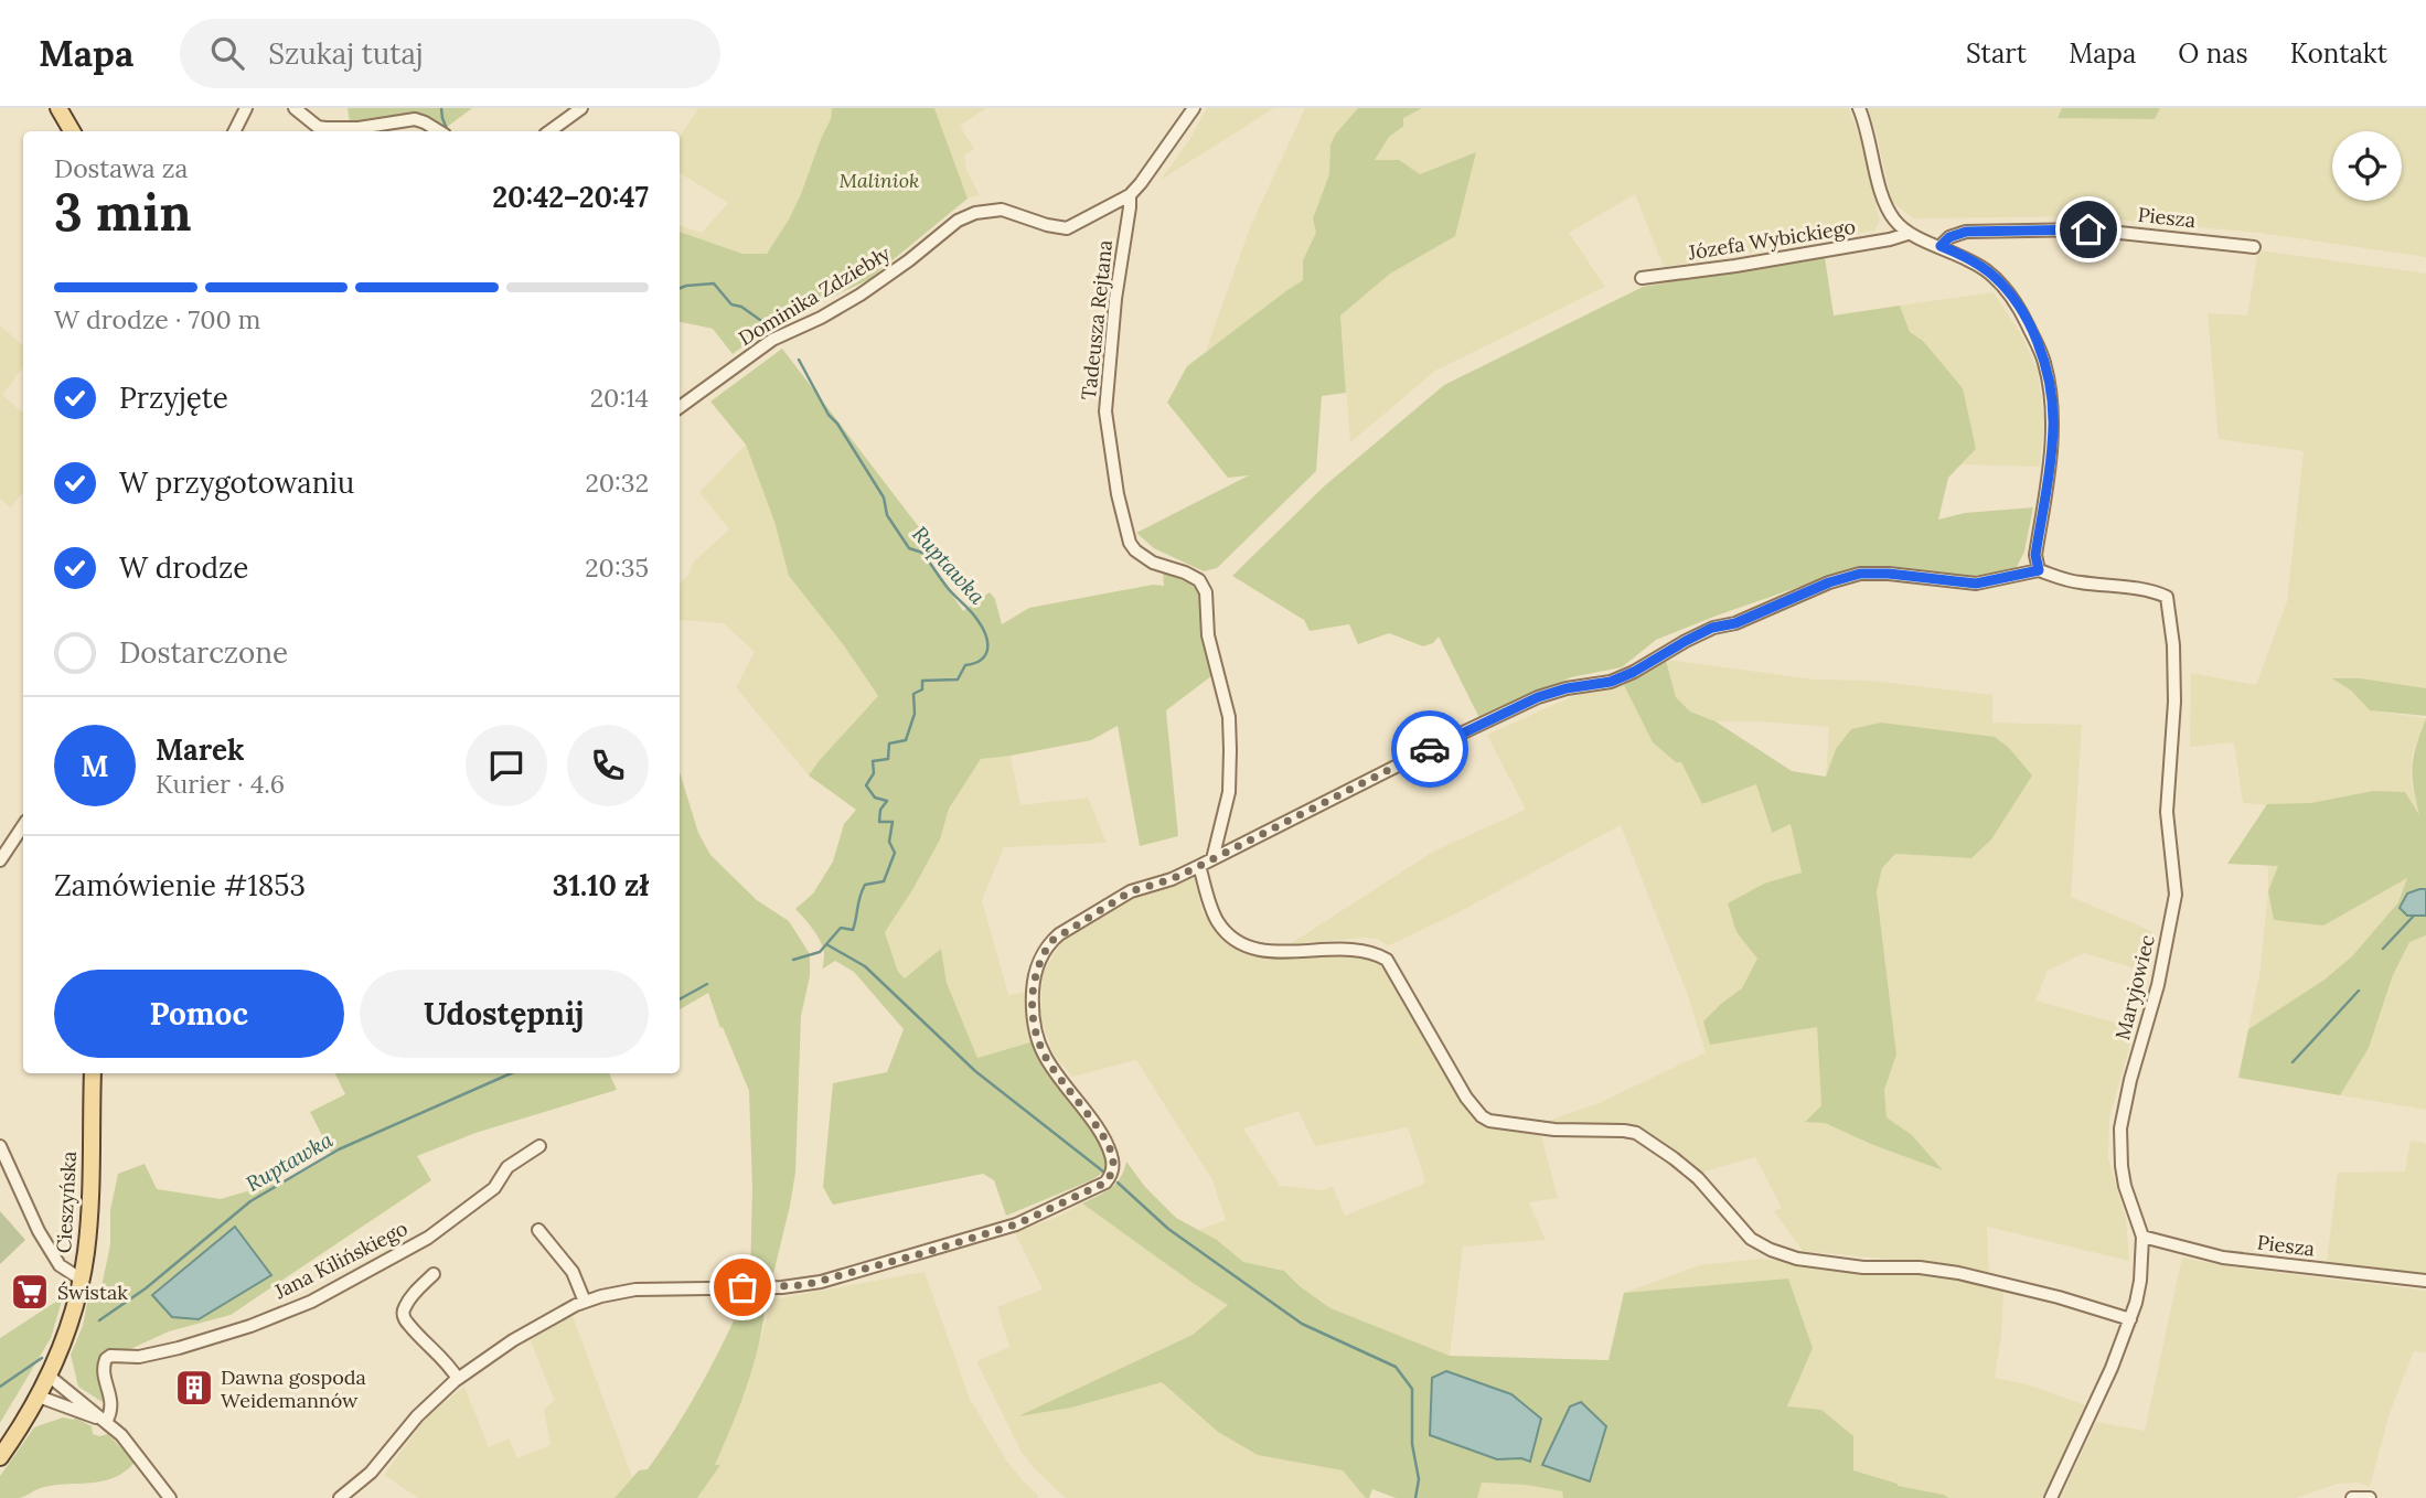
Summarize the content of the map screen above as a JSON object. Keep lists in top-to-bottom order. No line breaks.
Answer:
{"streets":{"main road":["Cieszyńska"],"street":["Piesza","Józefa Wybickiego","Dominika Zdziebły","Tadeusza Rejtana","Maryjowiec","Jana Kilińskiego"]},"crossings":[["Piesza","Maryjowiec"],["Dominika Zdziebły","Tadeusza Rejtana"]],"water":["Ruptawka"],"parks":["Maliniok"],"places":{"supermarket":["Świstak"],"building":["Dawna gospoda Weidemannów"]},"page":{"header":"Mapa","search":"Szukaj tutaj","nav":["Start","Mapa","O nas","Kontakt"],"heading":["3 min","Dostawa za","20:42–20:47"],"panel":["Marek","Kurier · 4.6","Zamówienie #1853","31.10 zł"],"bar":"W drodze · 700 m","list":[["Przyjęte","20:14"],["W przygotowaniu","20:32"],["W drodze","20:35"],"Dostarczone"],"round":"M","buttons":["Pomoc","Udostępnij"]}}
